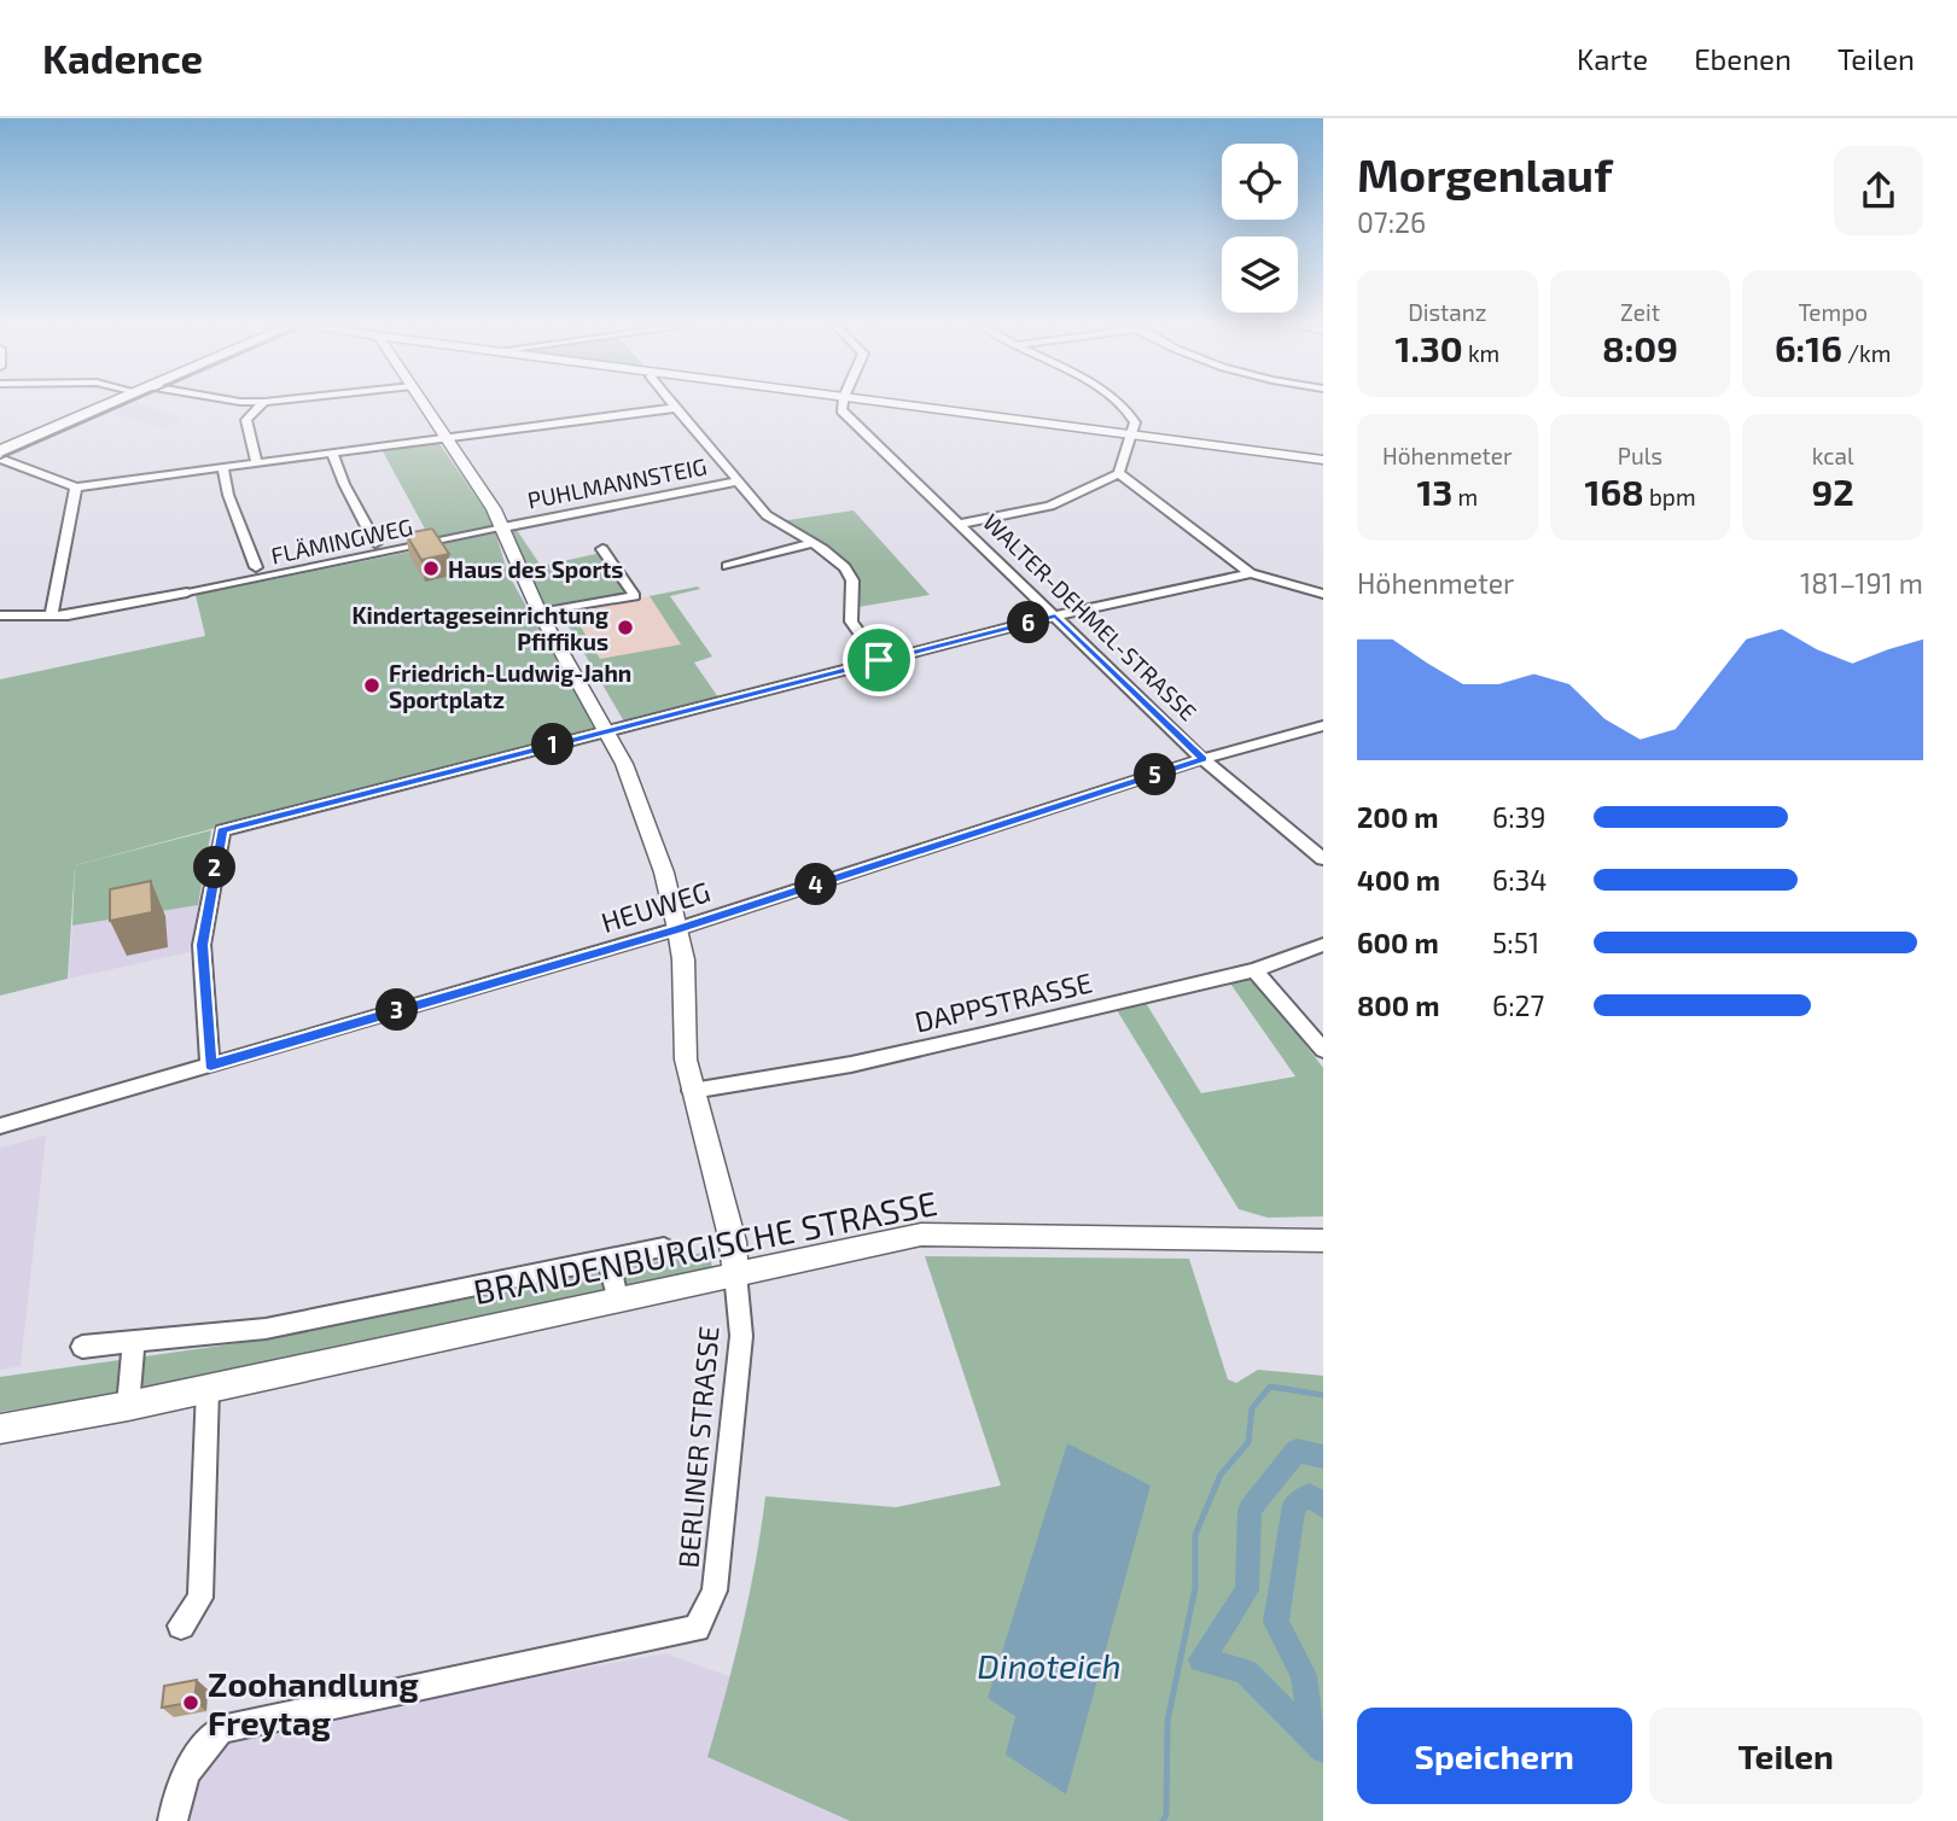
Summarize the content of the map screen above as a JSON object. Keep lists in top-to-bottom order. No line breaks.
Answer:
{"streets":{"street":["PUHLMANNSTEIG","FLÄMINGWEG","WALTER-DEHMEL-STRASSE","HEUWEG","DAPPSTRASSE","BRANDENBURGISCHE STRASSE","BERLINER STRASSE"]},"crossings":[["PUHLMANNSTEIG","FLÄMINGWEG"],["PUHLMANNSTEIG","BERLINER STRASSE"],["FLÄMINGWEG","BERLINER STRASSE"],["WALTER-DEHMEL-STRASSE","HEUWEG"],["HEUWEG","BERLINER STRASSE"],["DAPPSTRASSE","BERLINER STRASSE"],["BRANDENBURGISCHE STRASSE","BERLINER STRASSE"]],"water":["Dinoteich"],"places":["Haus des Sports","Kindertageseinrichtung Pfiffikus","Friedrich-Ludwig-Jahn Sportplatz","Zoohandlung Freytag"],"page":{"header":"Kadence","nav":["Karte","Ebenen","Teilen"],"heading":["Morgenlauf","07:26"],"stats":[["Distanz","1.30 km"],["Zeit","8:09"],["Tempo","6:16 /km"],["Höhenmeter","13 m"],["Puls","168 bpm"],["kcal","92"]],"chart":["Höhenmeter","181–191 m"],"pins":["6","1","5","2","4","3"],"list":[{"name":"200 m","note":"6:39"},{"name":"400 m","note":"6:34"},{"name":"600 m","note":"5:51"},{"name":"800 m","note":"6:27"}],"buttons":["Speichern","Teilen"]}}
